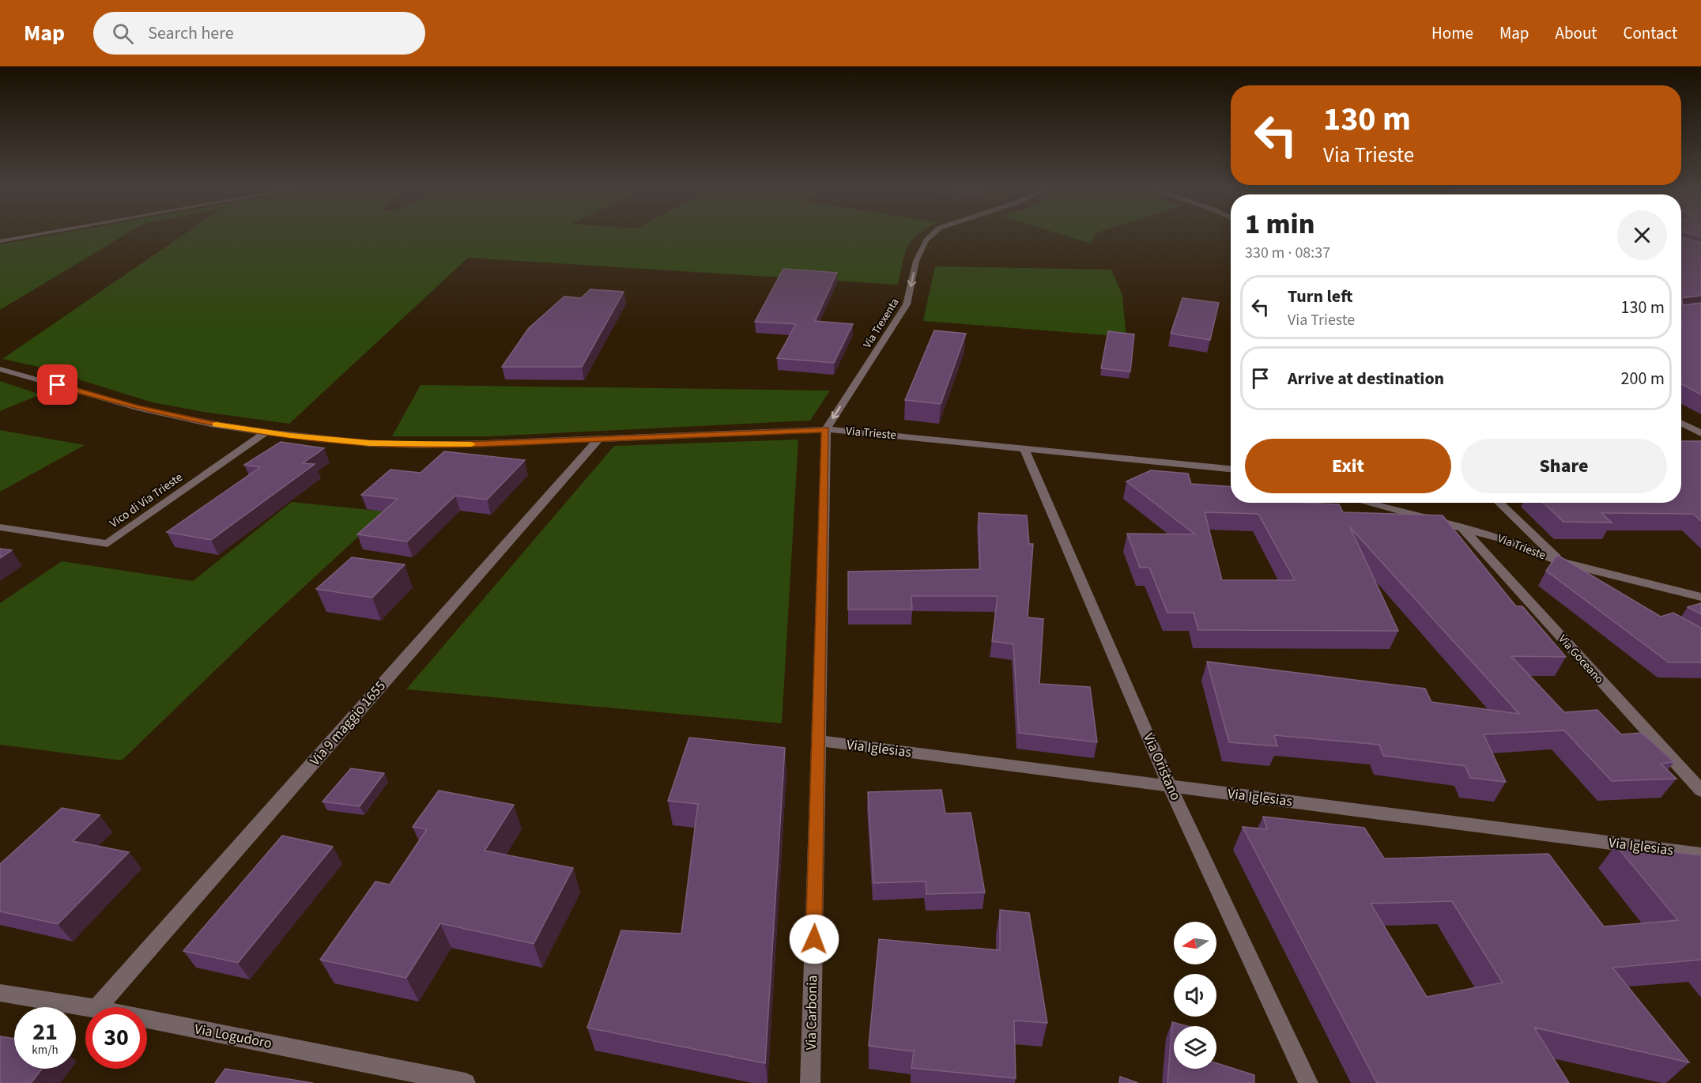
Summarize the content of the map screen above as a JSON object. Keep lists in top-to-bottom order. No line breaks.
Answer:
{"streets":{"street":["Via Trexenta","Via Trieste","Vico di Via Trieste","Via Goceano","Via 9 maggio 1655","Via Iglesias","Via Oristano","Via Carbonia","Via Logudoro"]},"crossings":[["Via Trexenta","Via Trieste"],["Via Trexenta","Via Carbonia"],["Via Trieste","Vico di Via Trieste"],["Via Trieste","Via Goceano"],["Via Trieste","Via 9 maggio 1655"],["Via Trieste","Via Oristano"],["Via Trieste","Via Carbonia"],["Via Iglesias","Via Oristano"],["Via Iglesias","Via Carbonia"]],"one_way":["Via Trexenta"],"north":"left","page":{"header":"Map","search":"Search here","nav":["Home","Map","About","Contact"],"turn":["130 m","Via Trieste"],"heading":["1 min","330 m · 08:37"],"list":[{"name":"Turn left","note":"Via Trieste","value":"130 m"},{"name":"Arrive at destination","value":"200 m"}],"buttons":["Exit","Share"],"speed":"21 km/h","limit":"30"}}
